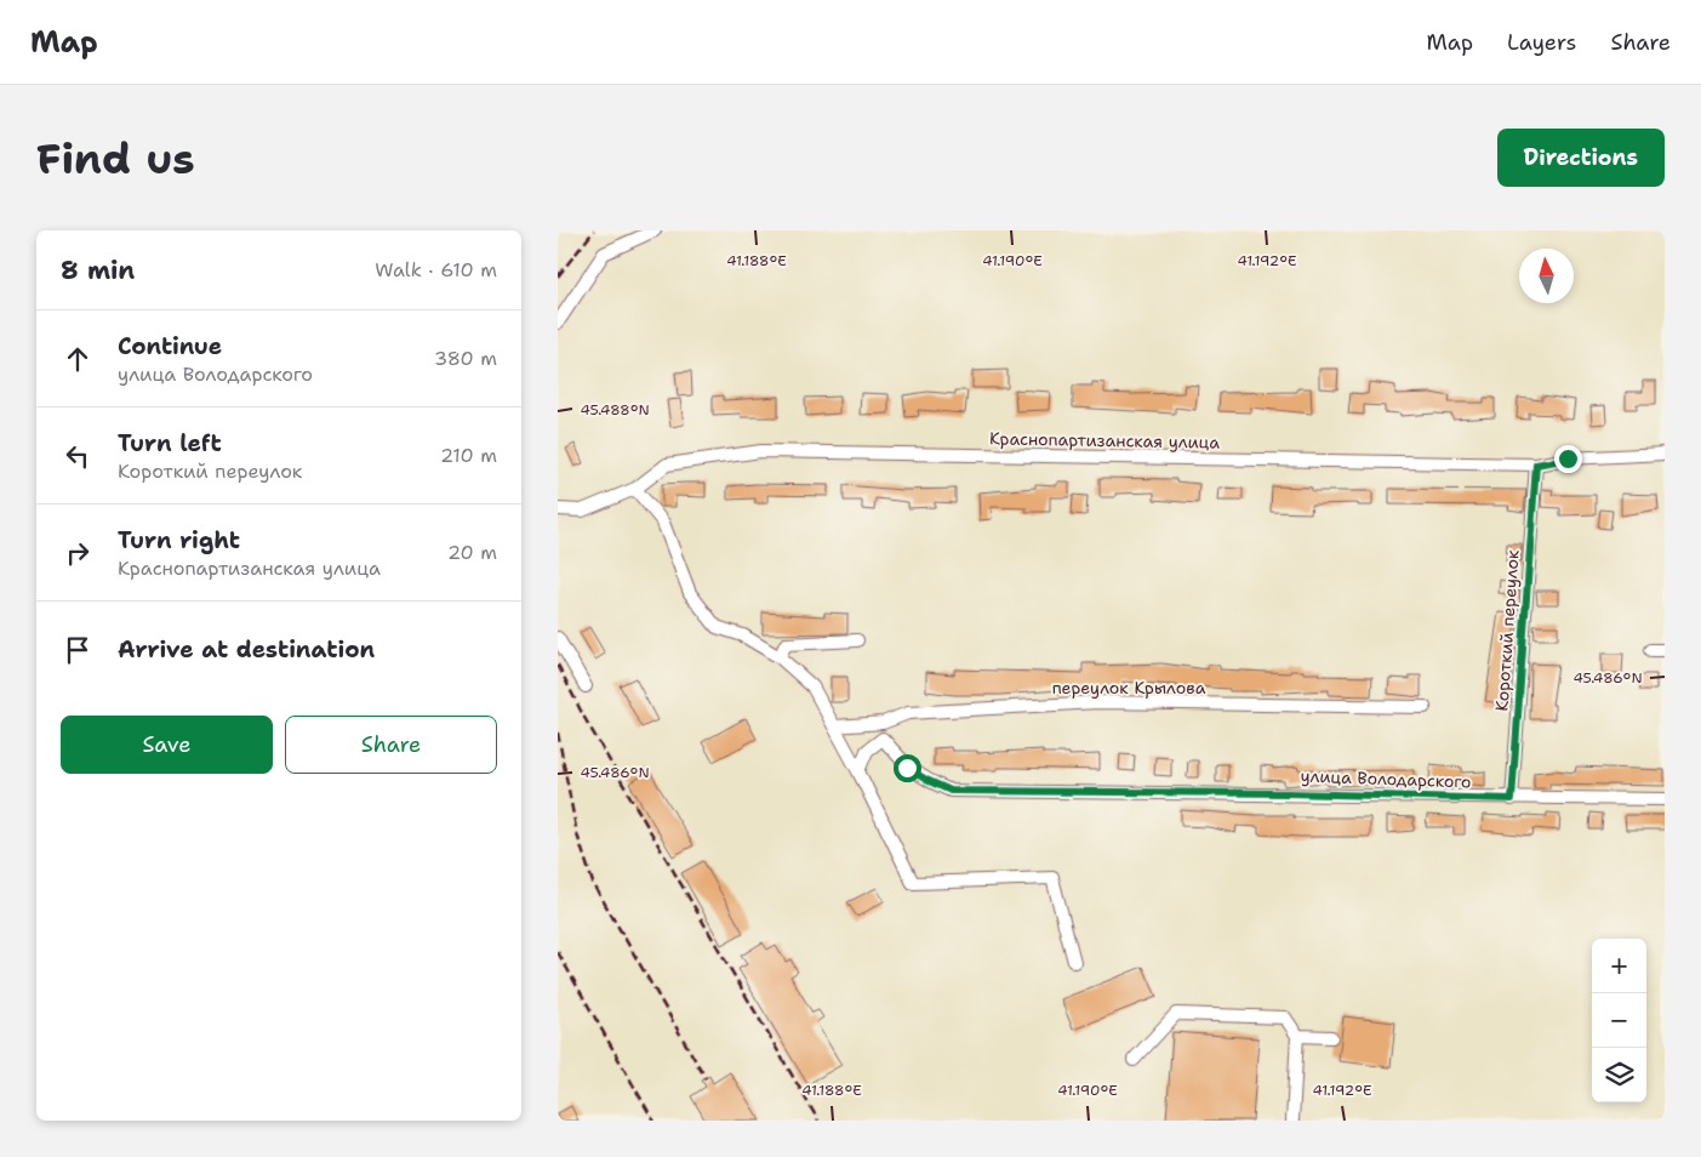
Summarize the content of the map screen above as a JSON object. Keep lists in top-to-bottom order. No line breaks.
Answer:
{"streets":{"street":["Краснопартизанская улица","Короткий переулок","переулок Крылова","улица Володарского"]},"crossings":[["Краснопартизанская улица","Короткий переулок"],["Короткий переулок","улица Володарского"]],"north":"top","page":{"header":"Map","nav":["Map","Layers","Share"],"buttons":["Directions",["Save","Share"]],"title":"Find us","heading":["8 min","Walk · 610 m"],"list":[["Continue","улица Володарского","380 m"],["Turn left","Короткий переулок","210 m"],["Turn right","Краснопартизанская улица","20 m"],"Arrive at destination"],"map_buttons":["+","−"]},"coordinates":["41.188°E","41.190°E","41.192°E","45.488°N","45.486°N"]}
